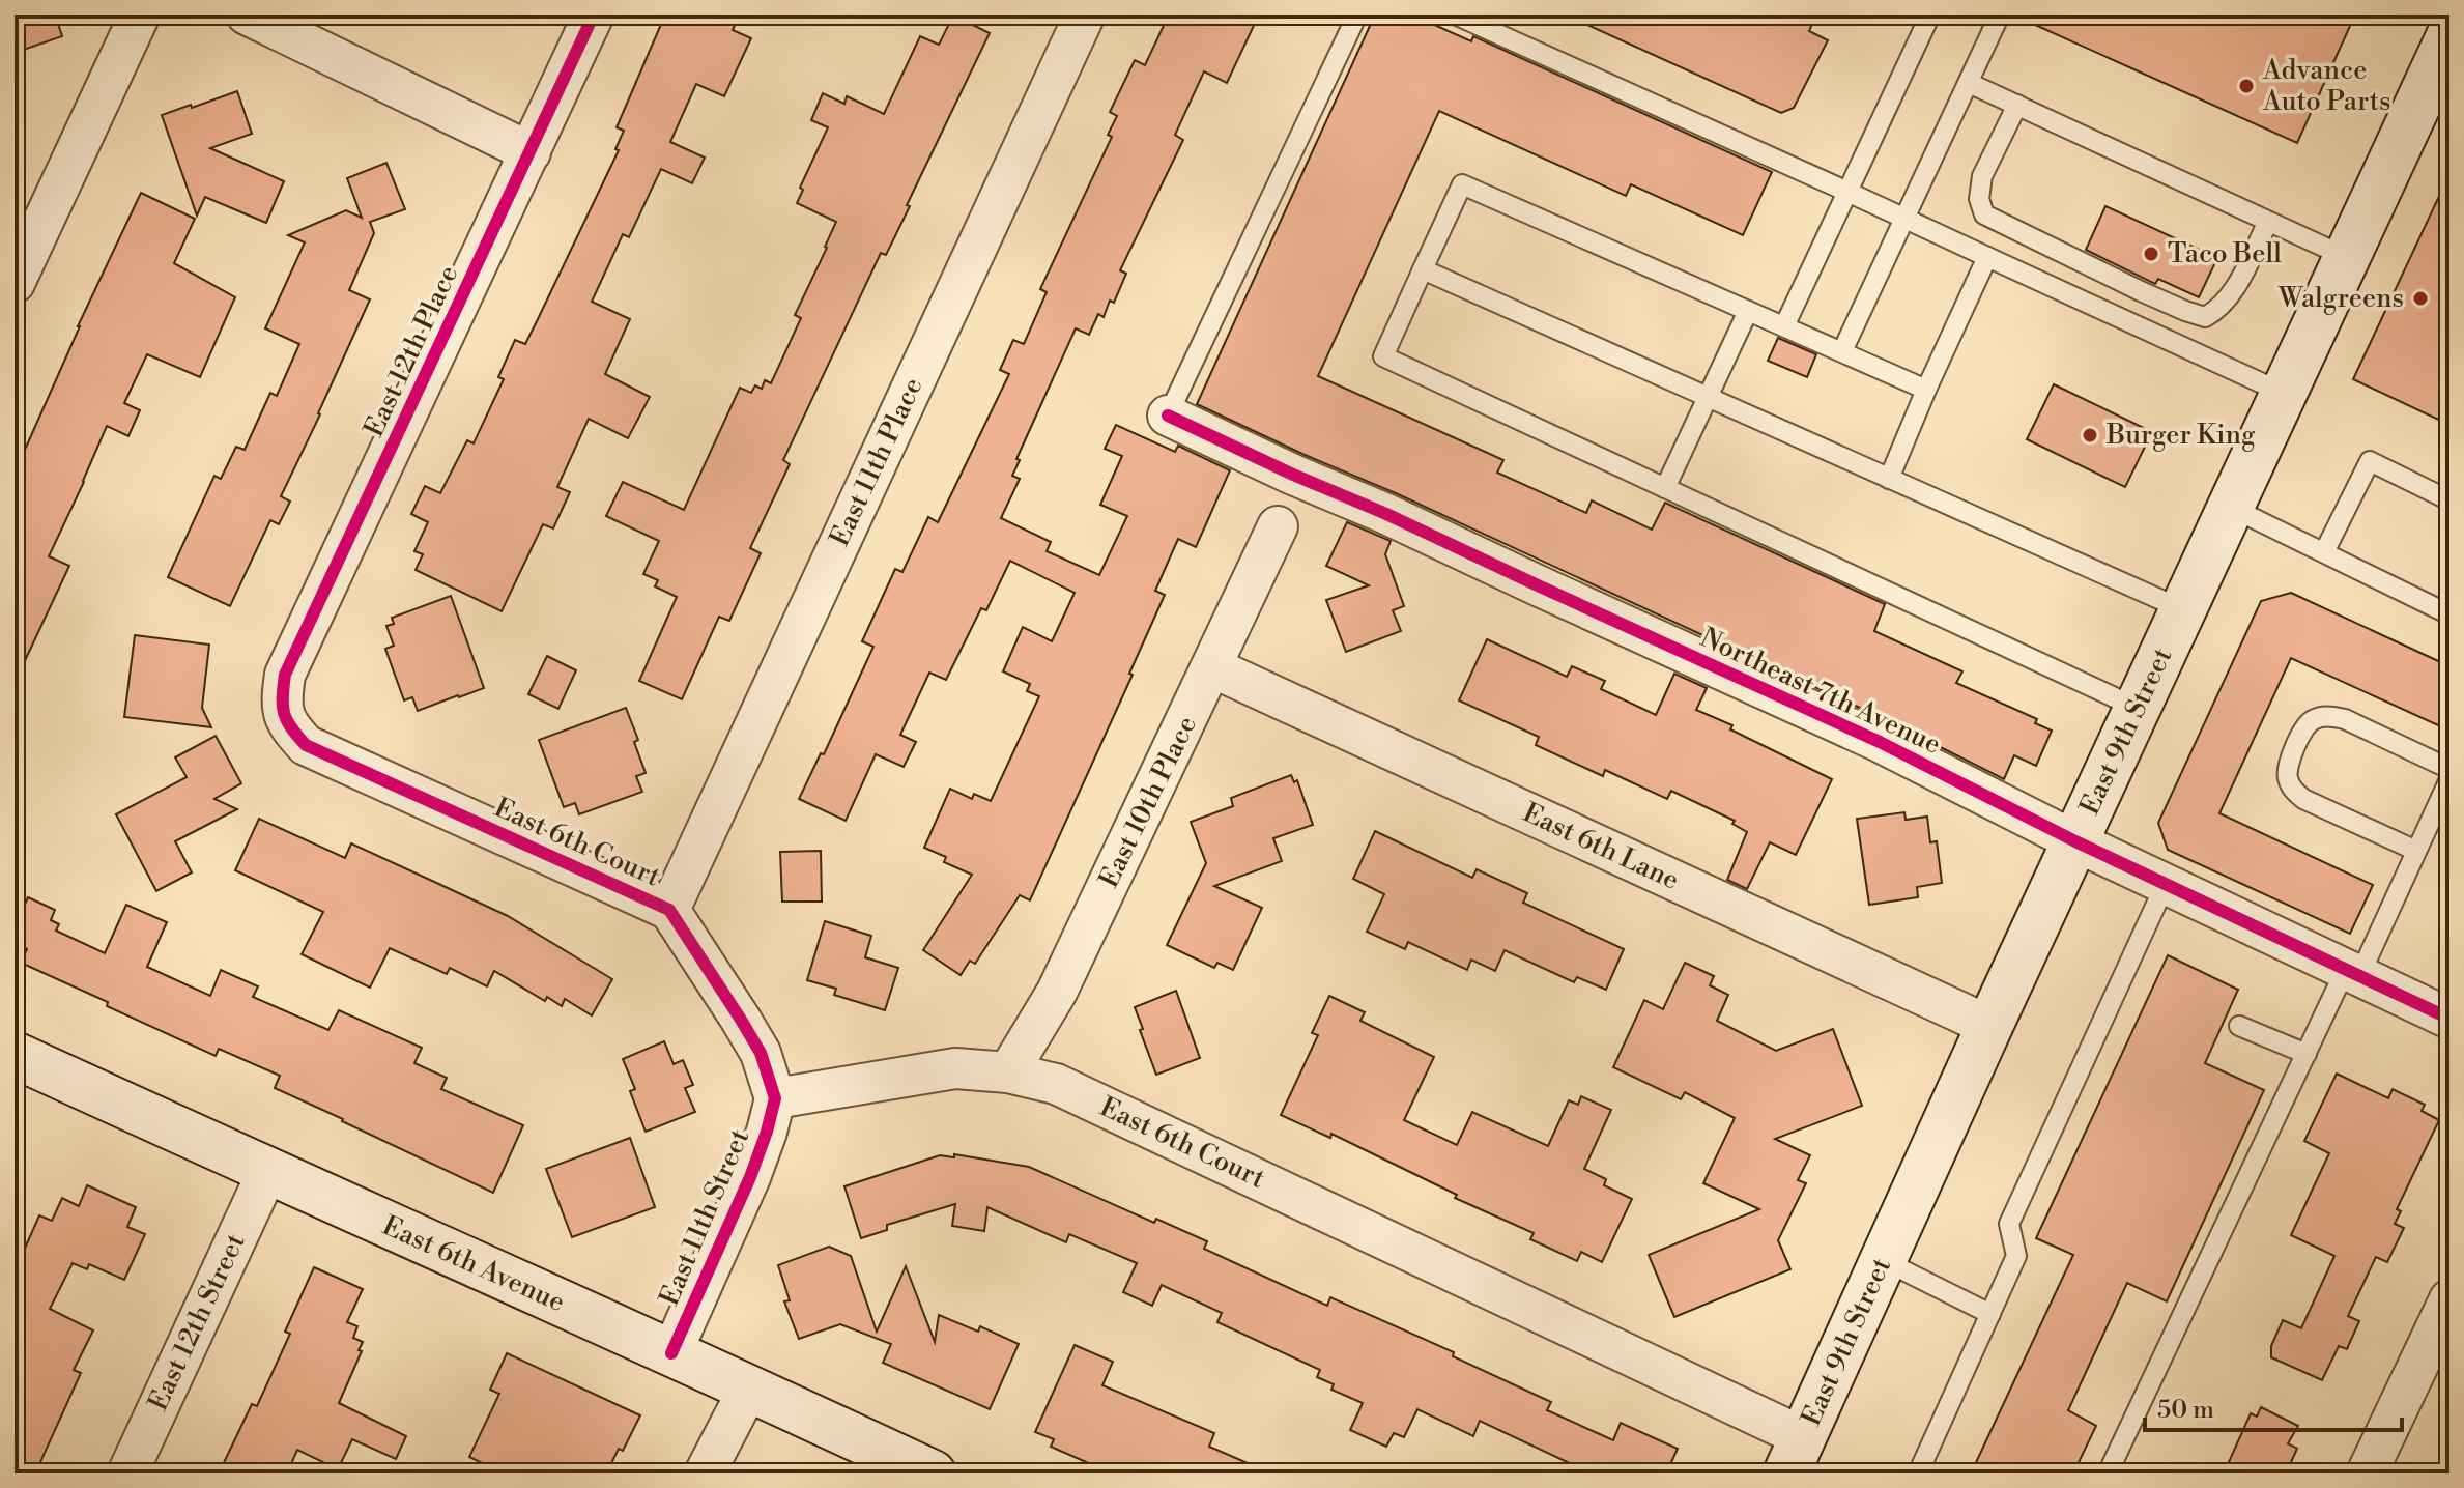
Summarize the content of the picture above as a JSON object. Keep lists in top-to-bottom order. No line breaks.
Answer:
{"streets":{"main road":["East 9th Street","East 6th Avenue"],"street":["East 12th Place","East 11th Place","Northeast 7th Avenue","East 10th Place","East 6th Court","East 6th Lane","East 11th Street","East 12th Street"]},"crossings":[["East 12th Place","East 6th Court"],["East 11th Place","East 6th Court"],["Northeast 7th Avenue","East 9th Street"],["East 9th Street","East 6th Court"],["East 9th Street","East 6th Lane"],["East 10th Place","East 6th Court"],["East 10th Place","East 6th Lane"],["East 6th Court","East 11th Street"],["East 11th Street","East 6th Avenue"],["East 6th Avenue","East 12th Street"]],"places":["Advance Auto Parts","Taco Bell","Walgreens","Burger King"],"scale_bar":"50 m"}
